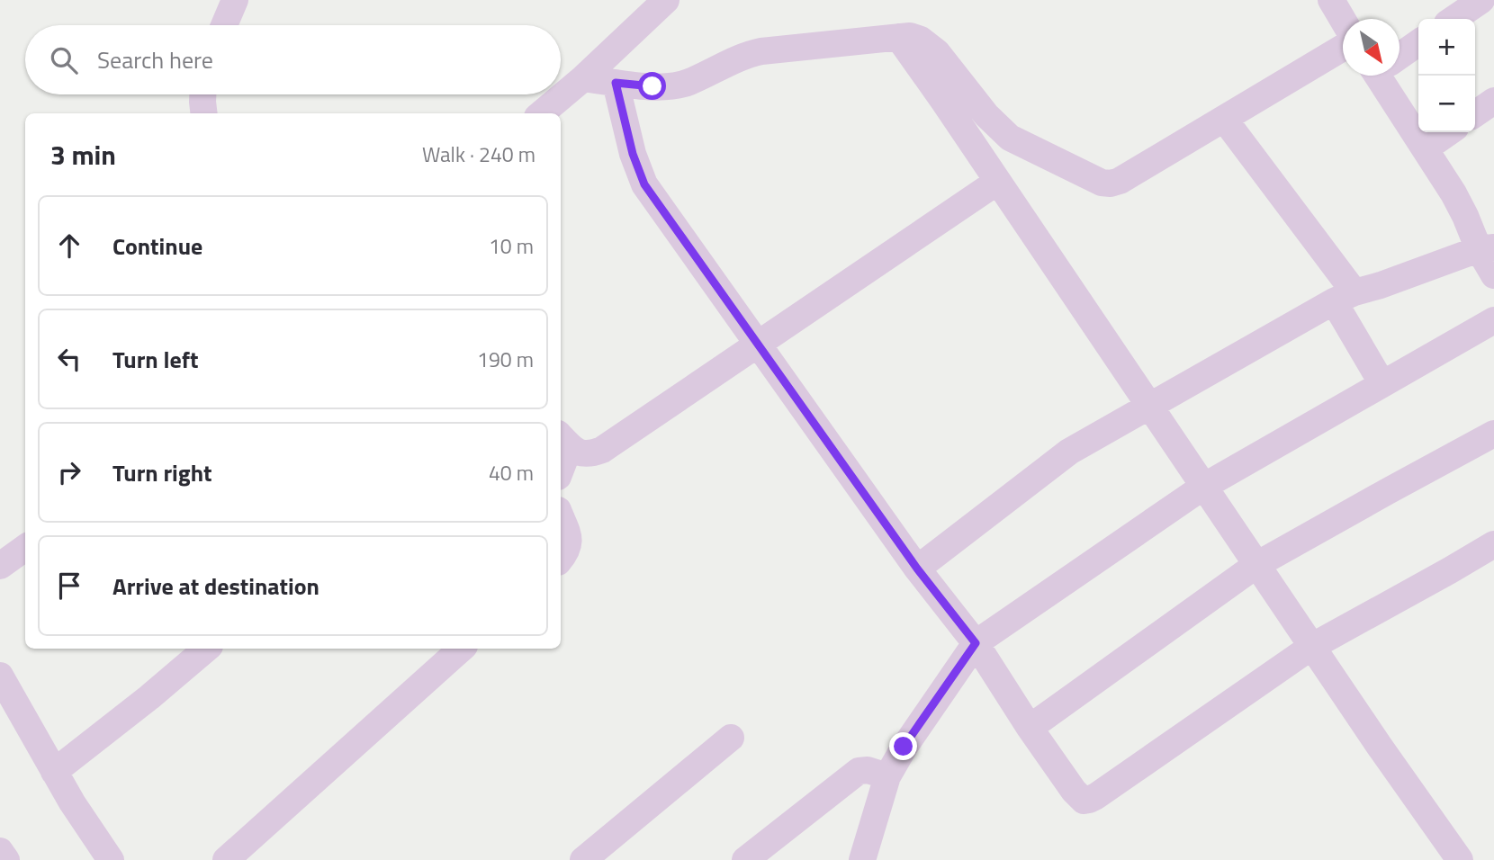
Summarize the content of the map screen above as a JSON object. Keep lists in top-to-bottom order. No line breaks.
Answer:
{"north":"bottom right","page":{"map_buttons":["+","−"],"search":"Search here","heading":["3 min","Walk · 240 m"],"list":[["Continue","10 m"],["Turn left","190 m"],["Turn right","40 m"],"Arrive at destination"]}}
